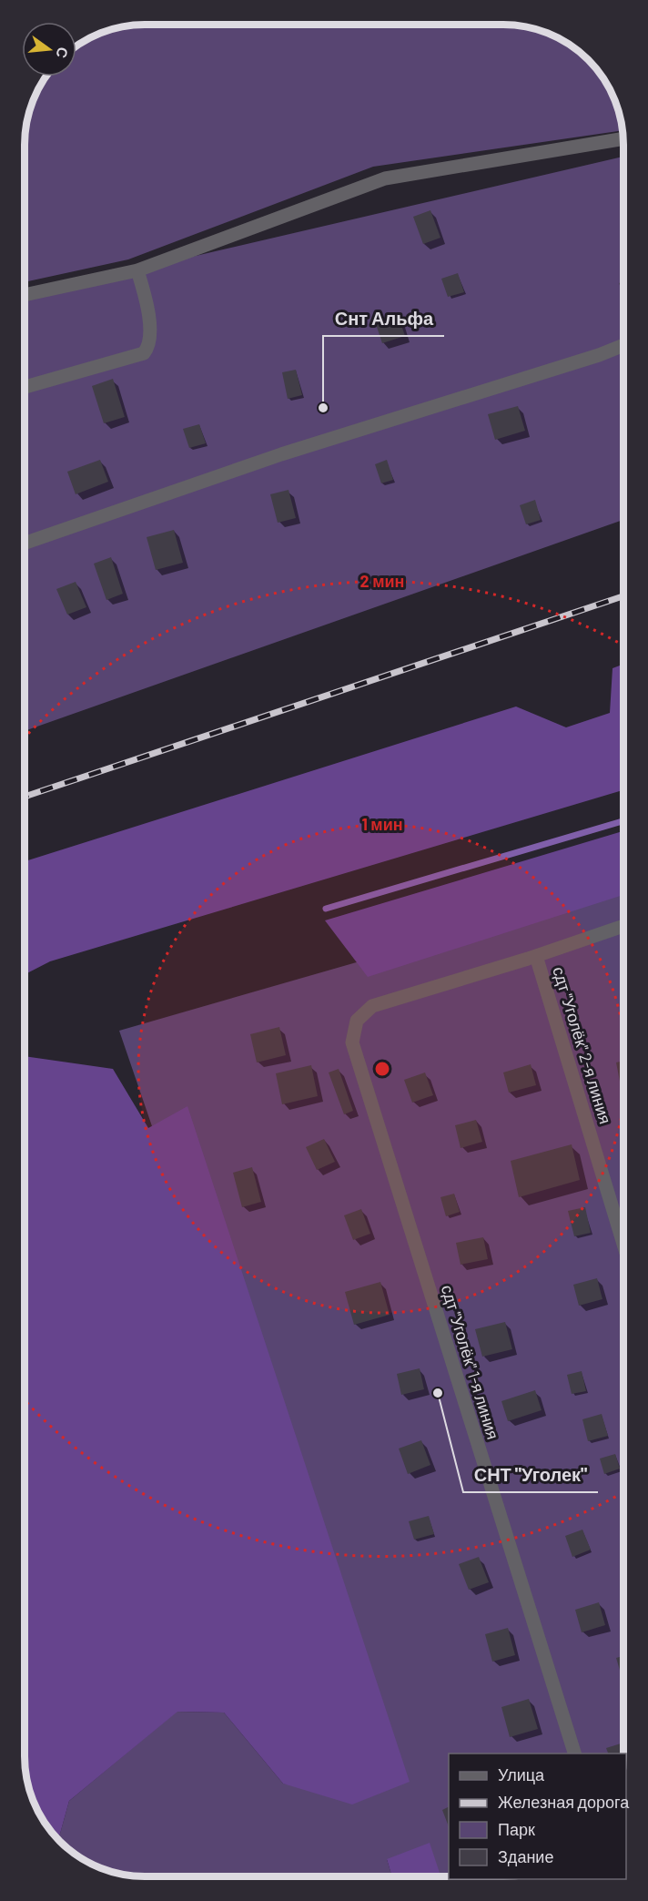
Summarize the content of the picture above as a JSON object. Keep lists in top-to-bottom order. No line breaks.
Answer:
{"streets":{"street":["сдт \"Уголёк\" 2-я линия","сдт \"Уголёк\" 1-я линия"]},"crossings":[["сдт \"Уголёк\" 2-я линия","сдт \"Уголёк\" 1-я линия"]],"places":["Снт Альфа","СНТ \"Уголек\""],"legend":["Улица","Железная дорога","Парк","Здание"],"north":"right","rings":["2 мин","1 мин"]}
